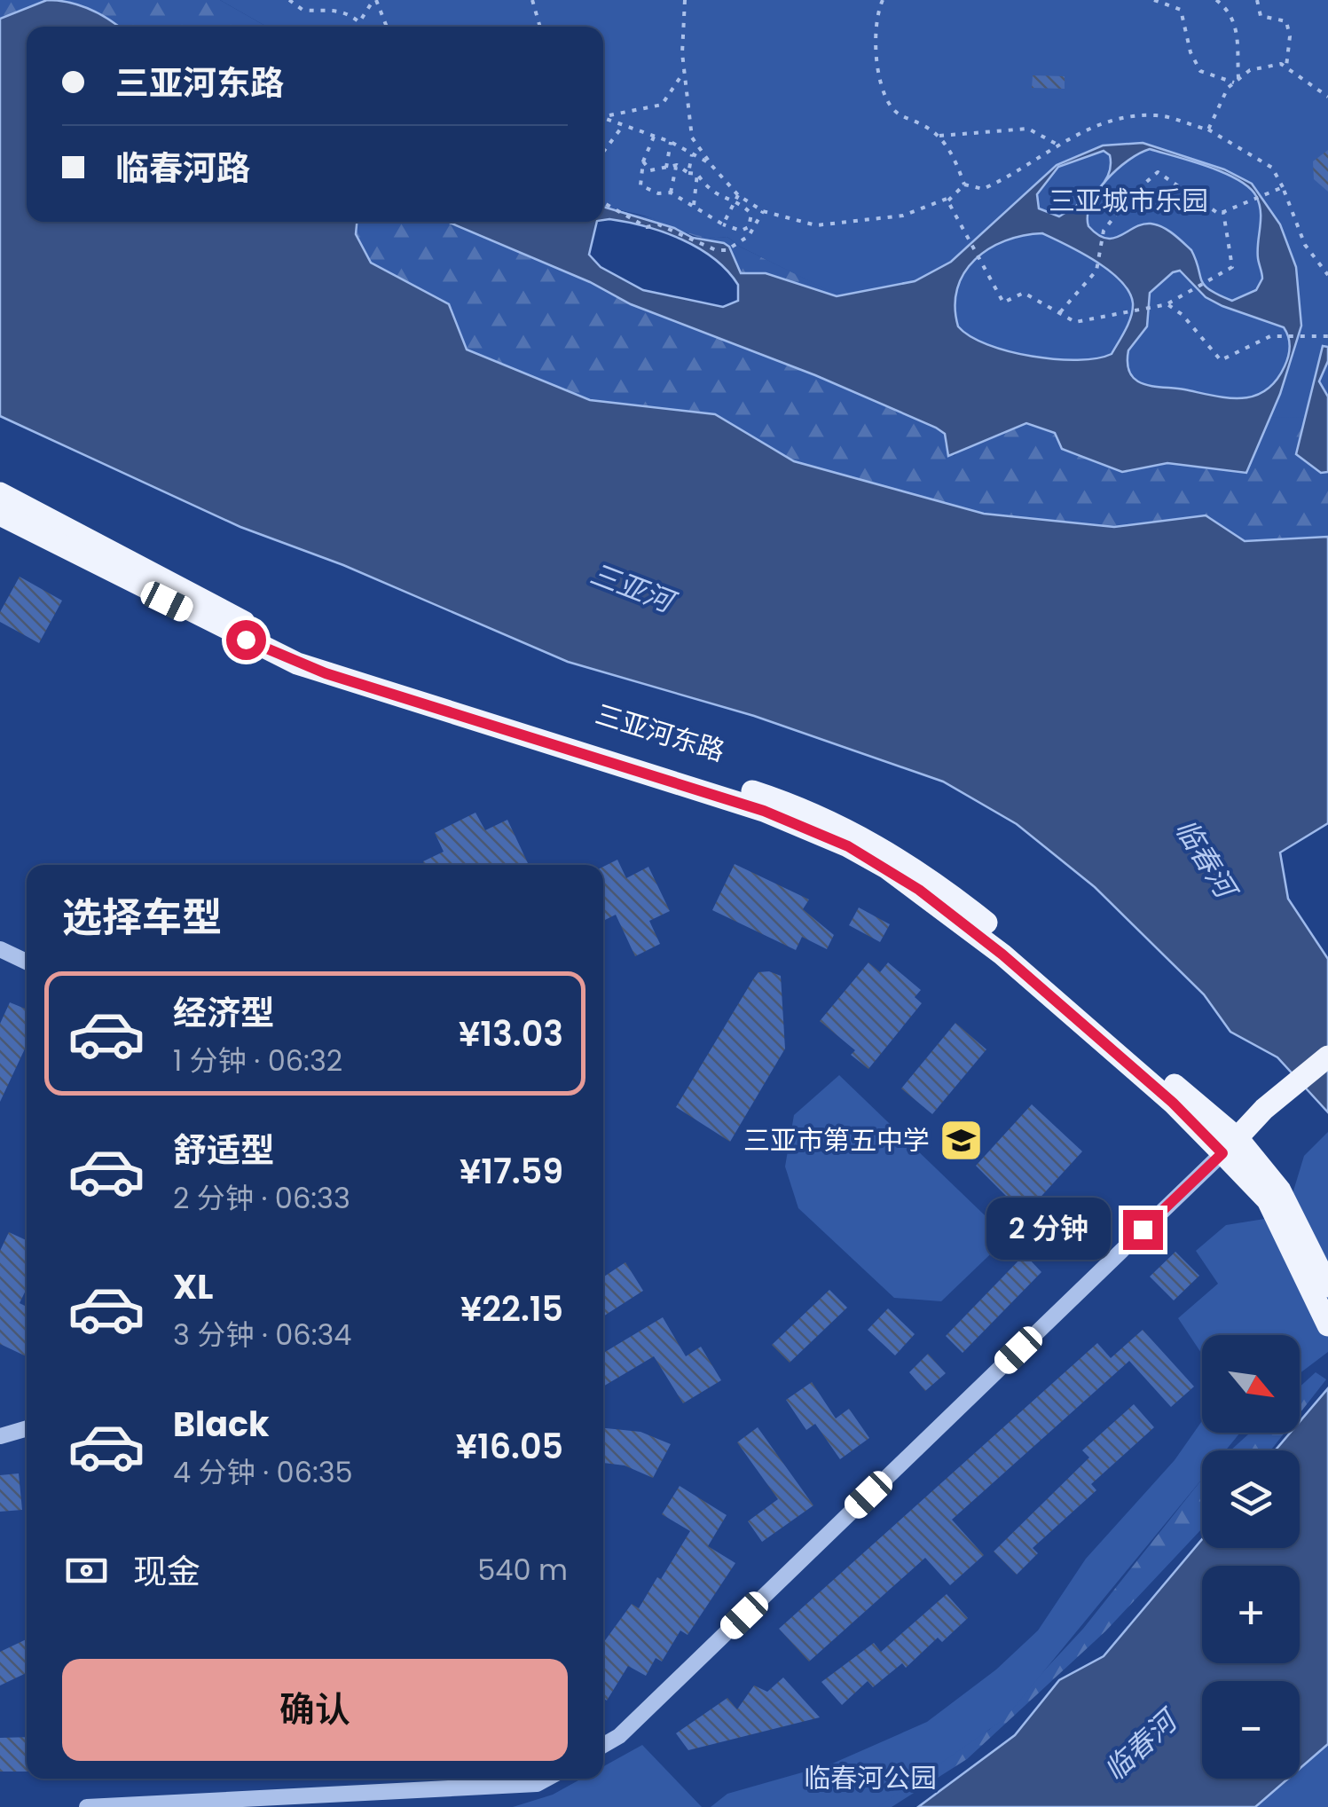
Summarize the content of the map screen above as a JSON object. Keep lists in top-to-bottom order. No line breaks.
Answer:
{"streets":{"main road":["三亚河东路"]},"water":["三亚河","临春河"],"parks":["三亚城市乐园","临春河公园"],"places":{"school or university":["三亚市第五中学"]},"north":"bottom right","page":{"banner":["三亚河东路","临春河路"],"heading":"选择车型","list":[{"name":"经济型","note":"1 分钟 · 06:32","value":"¥13.03"},{"name":"舒适型","note":"2 分钟 · 06:33","value":"¥17.59"},{"name":"XL","note":"3 分钟 · 06:34","value":"¥22.15"},{"name":"Black","note":"4 分钟 · 06:35","value":"¥16.05"}],"bubble":"2 分钟","map_buttons":["+","−"],"pay":["现金","540 m"],"buttons":"确认"}}
